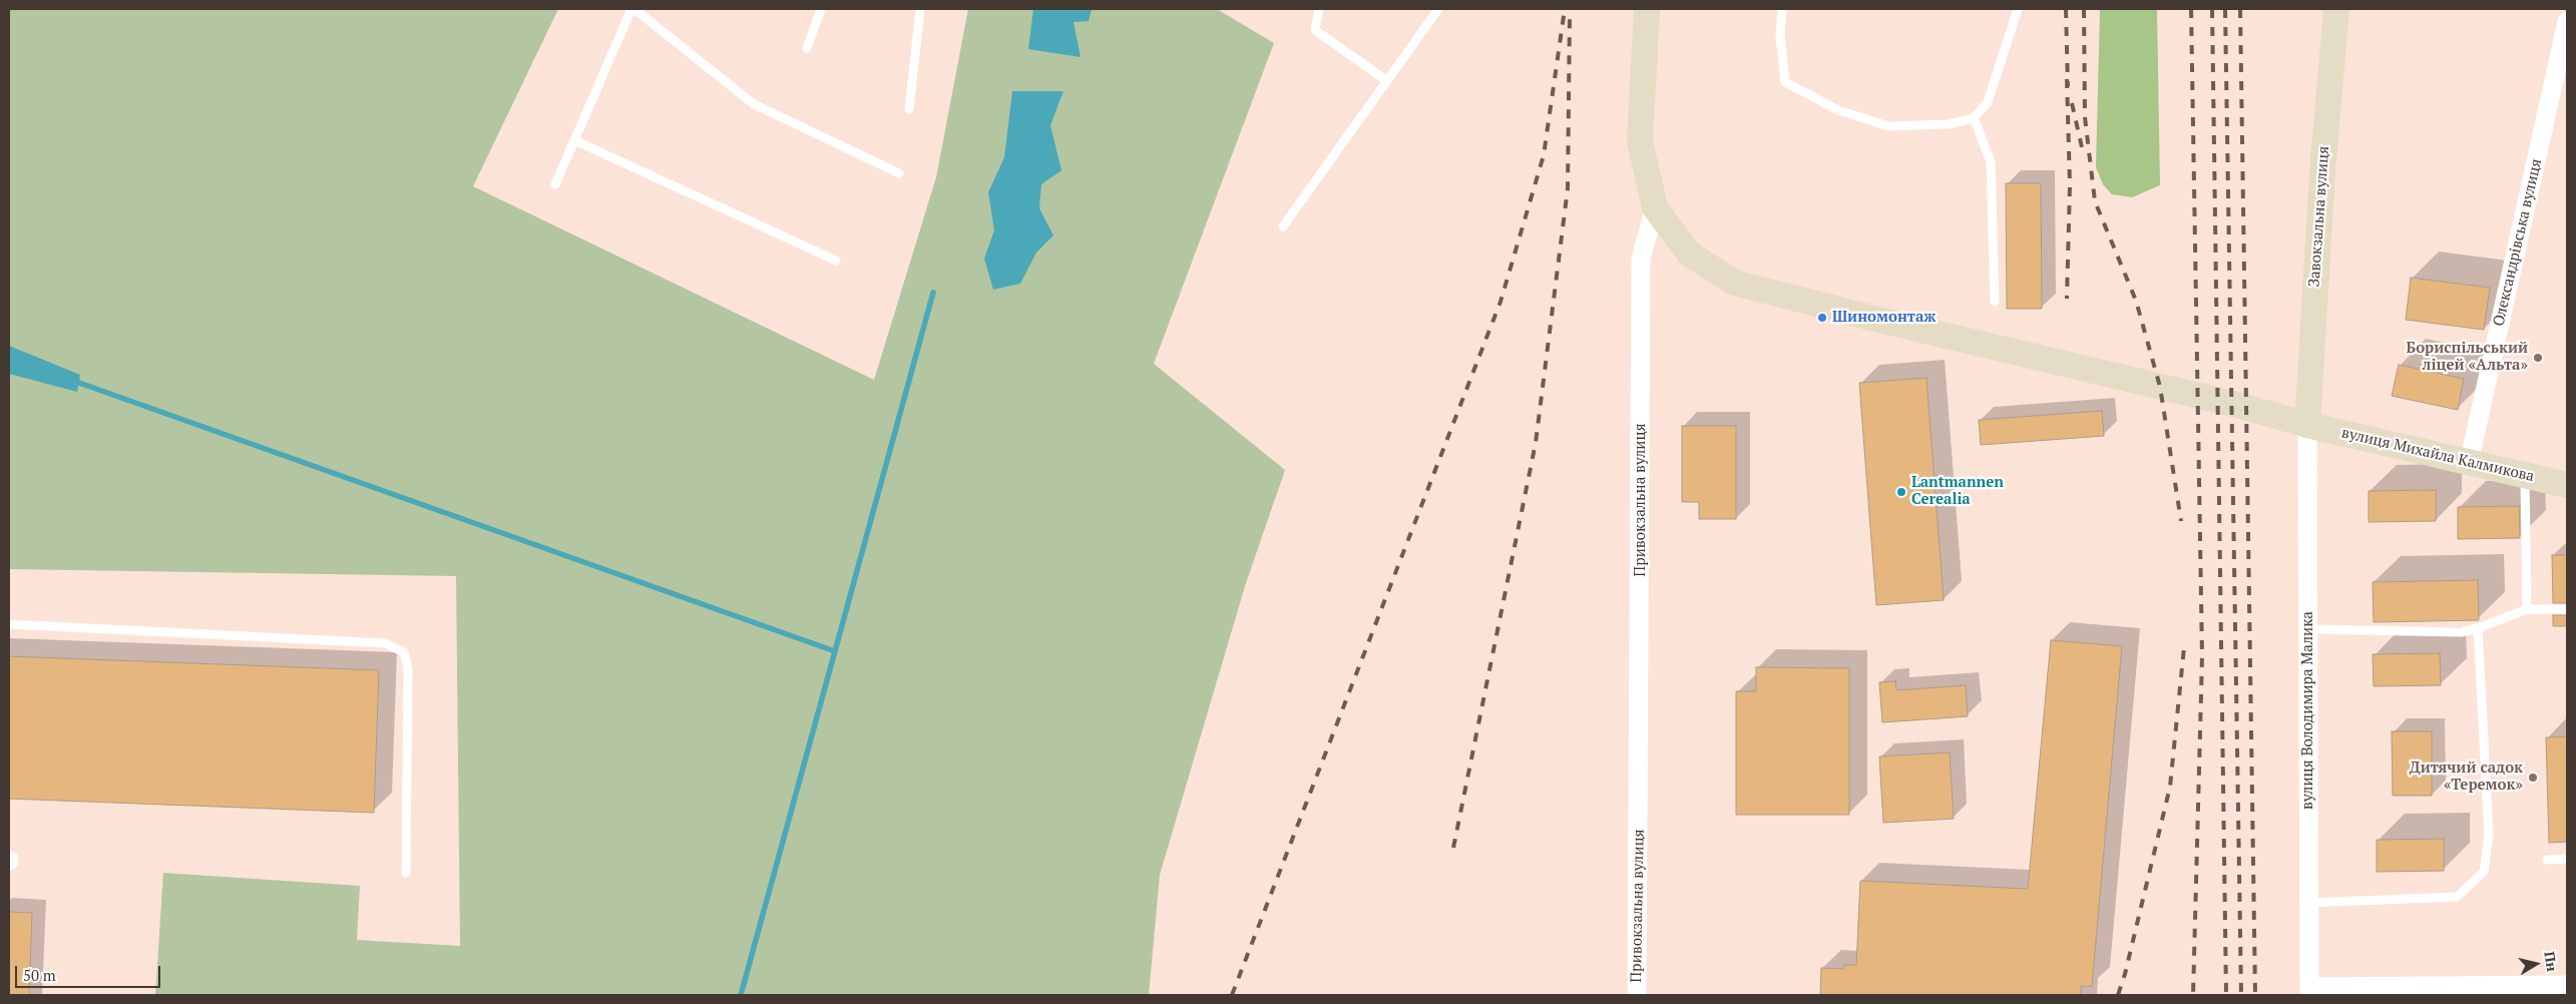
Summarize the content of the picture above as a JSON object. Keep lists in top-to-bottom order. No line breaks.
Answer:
{"streets":{"main road":["Завокзальна вулиця","вулиця Михайла Калмикова","Привокзальна вулиця"],"street":["Олександрівська вулиця","вулиця Володимира Малика"]},"crossings":[["Завокзальна вулиця","вулиця Михайла Калмикова"],["Завокзальна вулиця","вулиця Володимира Малика"],["Олександрівська вулиця","вулиця Михайла Калмикова"],["вулиця Михайла Калмикова","Привокзальна вулиця"],["вулиця Михайла Калмикова","вулиця Володимира Малика"]],"places":["Шиномонтаж","Бориспільський ліцей «Альта»","Lantmannen Cerealia","Дитячий садок «Теремок»"],"scale_bar":"50 m","north":"right"}
